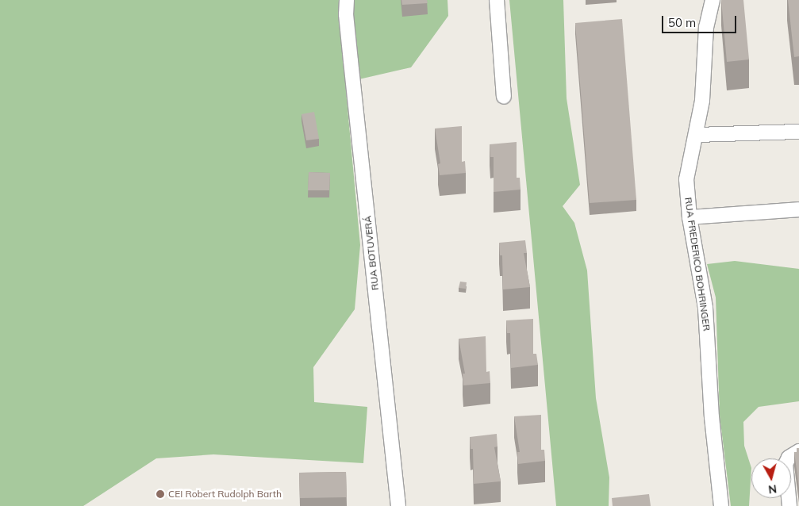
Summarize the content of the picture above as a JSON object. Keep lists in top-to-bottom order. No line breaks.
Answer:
{"streets":{"street":["RUA BOTUVERÁ","RUA FREDERICO BOHRINGER"]},"places":["CEI Robert Rudolph Barth"],"scale_bar":"50 m","north":"bottom"}
